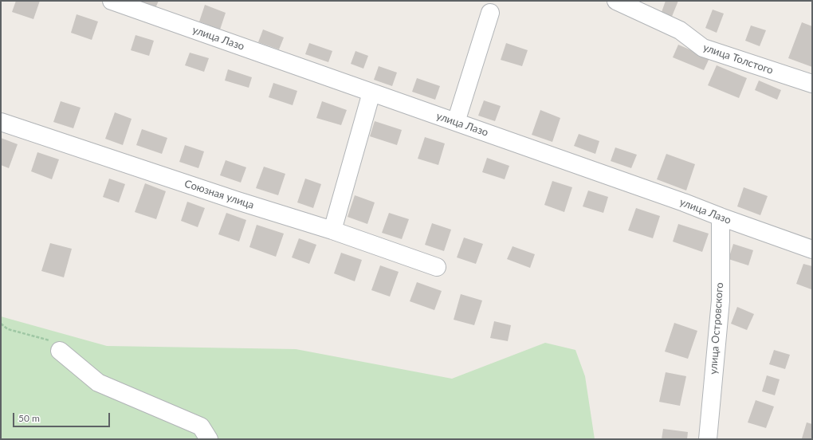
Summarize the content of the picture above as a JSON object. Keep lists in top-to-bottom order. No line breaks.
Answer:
{"streets":{"street":["улица Лазо","улица Толстого","Союзная улица","улица Островского"]},"crossings":[["улица Лазо","улица Островского"]],"scale_bar":"50 m"}
